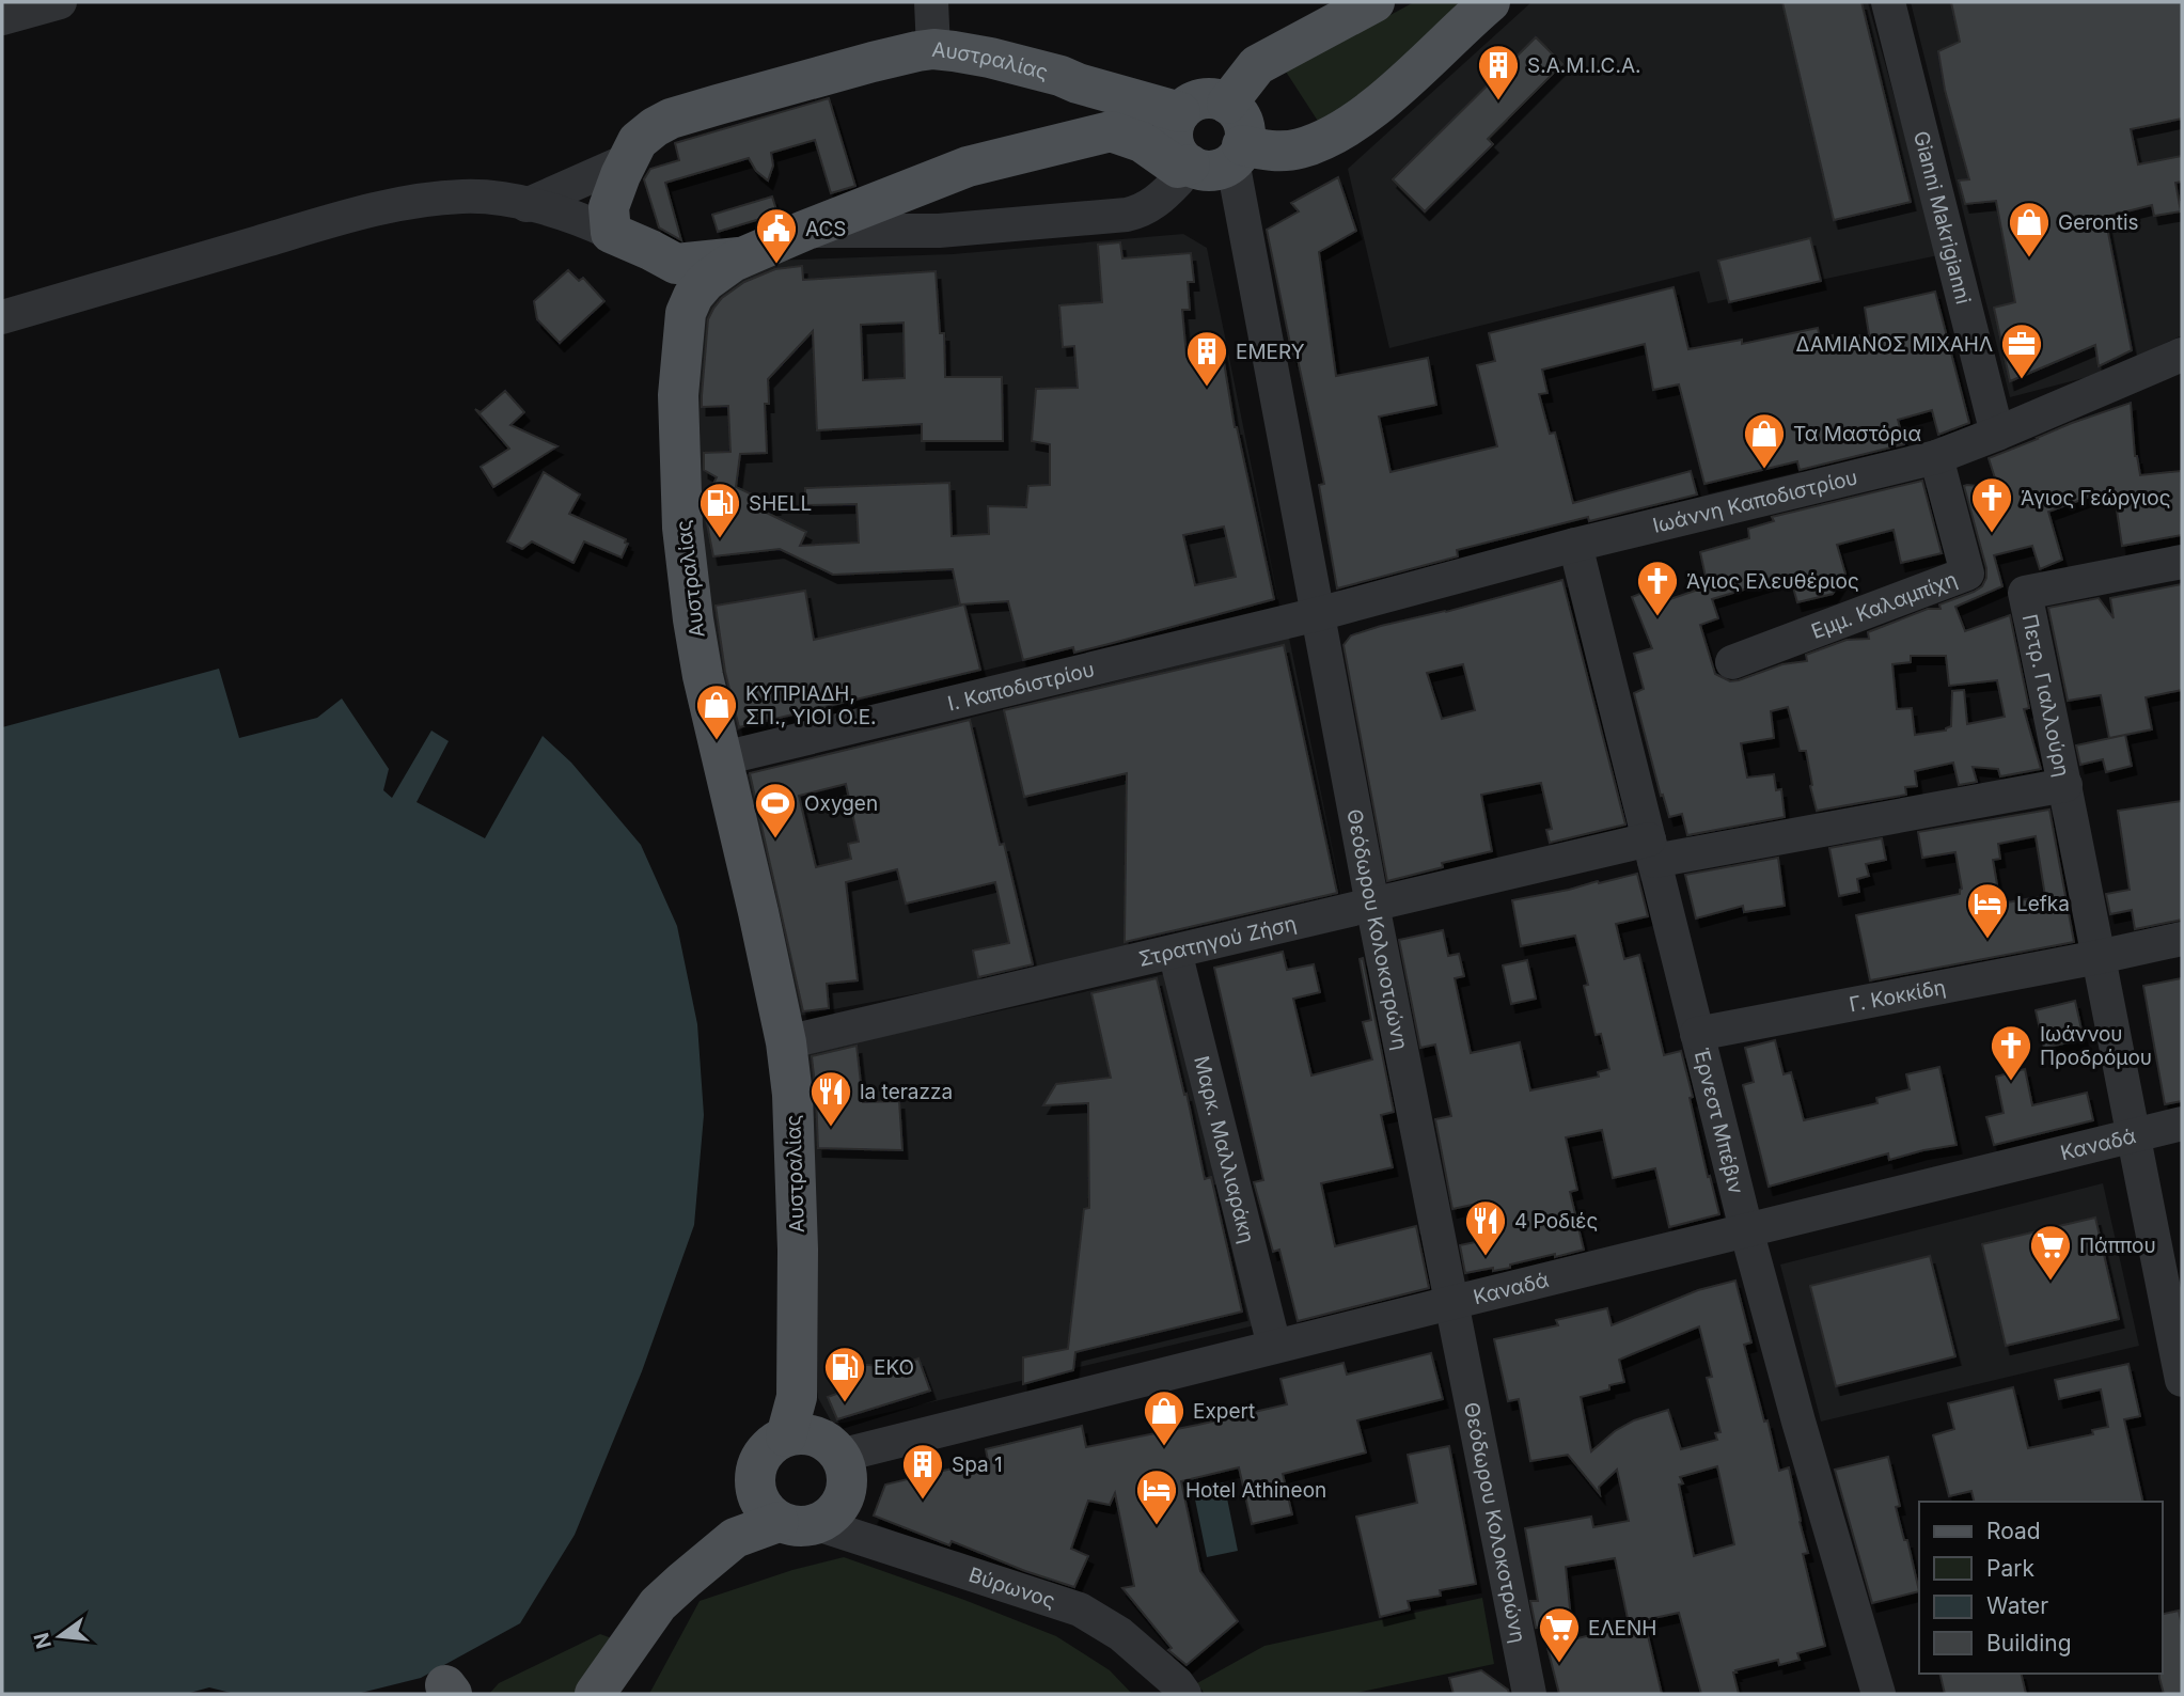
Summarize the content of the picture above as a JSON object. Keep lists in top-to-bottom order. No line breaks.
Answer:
{"streets":{"main road":["Αυστραλίας"],"street":["Gianni Makrigianni","Ιωάννη Καποδιστρίου","Εμμ. Καλαμπίχη","Ι. Καποδιστρίου","Πετρ. Γιαλλούρη","Θεόδωρου Κολοκοτρώνη","Στρατηγού Ζήση","Γ. Κοκκίδη","Έρνεστ Μπέβιν","Καναδά","Μαρκ. Μαλλιαράκη","Βύρωνος"]},"crossings":[["Αυστραλίας","Ι. Καποδιστρίου"],["Αυστραλίας","Θεόδωρου Κολοκοτρώνη"],["Αυστραλίας","Στρατηγού Ζήση"],["Αυστραλίας","Καναδά"],["Αυστραλίας","Βύρωνος"],["Gianni Makrigianni","Ιωάννη Καποδιστρίου"],["Ιωάννη Καποδιστρίου","Εμμ. Καλαμπίχη"],["Ιωάννη Καποδιστρίου","Ι. Καποδιστρίου"],["Ιωάννη Καποδιστρίου","Θεόδωρου Κολοκοτρώνη"],["Ιωάννη Καποδιστρίου","Έρνεστ Μπέβιν"],["Ι. Καποδιστρίου","Θεόδωρου Κολοκοτρώνη"],["Πετρ. Γιαλλούρη","Στρατηγού Ζήση"],["Πετρ. Γιαλλούρη","Γ. Κοκκίδη"],["Πετρ. Γιαλλούρη","Καναδά"],["Θεόδωρου Κολοκοτρώνη","Στρατηγού Ζήση"],["Θεόδωρου Κολοκοτρώνη","Καναδά"],["Στρατηγού Ζήση","Έρνεστ Μπέβιν"],["Στρατηγού Ζήση","Μαρκ. Μαλλιαράκη"],["Γ. Κοκκίδη","Έρνεστ Μπέβιν"],["Έρνεστ Μπέβιν","Καναδά"],["Καναδά","Μαρκ. Μαλλιαράκη"],["Καναδά","Βύρωνος"]],"places":{"building":["S.A.M.I.C.A.","EMERY","Spa 1"],"shop":["Gerontis","Τα Μαστόρια","ΚΥΠΡΙΑΔΗ, ΣΠ., ΥΙΟΙ Ο.Ε.","Expert"],"public building":["ACS"],"office":["ΔΑΜΙΑΝΟΣ ΜΙΧΑΗΛ"],"church":["Άγιος Γεώργιος","Άγιος Ελευθέριος","Ιωάννου Προδρόμου"],"fuel station":["SHELL","EKO"],"sports":["Oxygen"],"hotel":["Lefka","Hotel Athineon"],"restaurant":["la terazza","4 Ροδιές"],"supermarket":["Πάππου","ΕΛΕΝΗ"]},"legend":["Road","Park","Water","Building"],"north":"left"}
